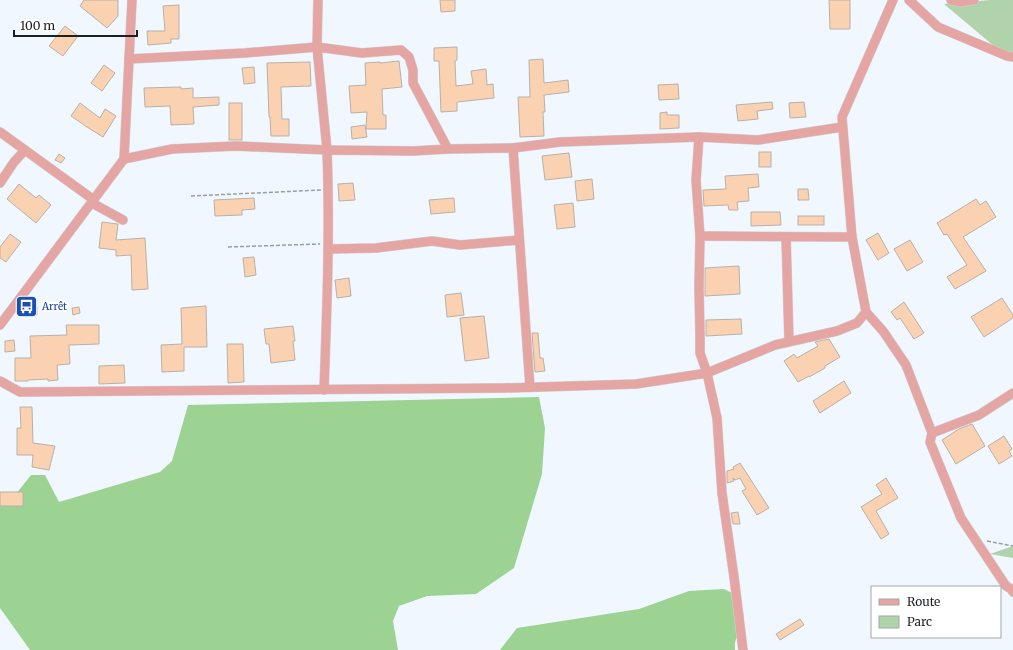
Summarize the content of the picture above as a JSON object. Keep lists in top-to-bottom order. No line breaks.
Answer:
{"places":{"bus stop":["Arrêt"]},"legend":["Route","Parc"],"scale_bar":"100 m"}
